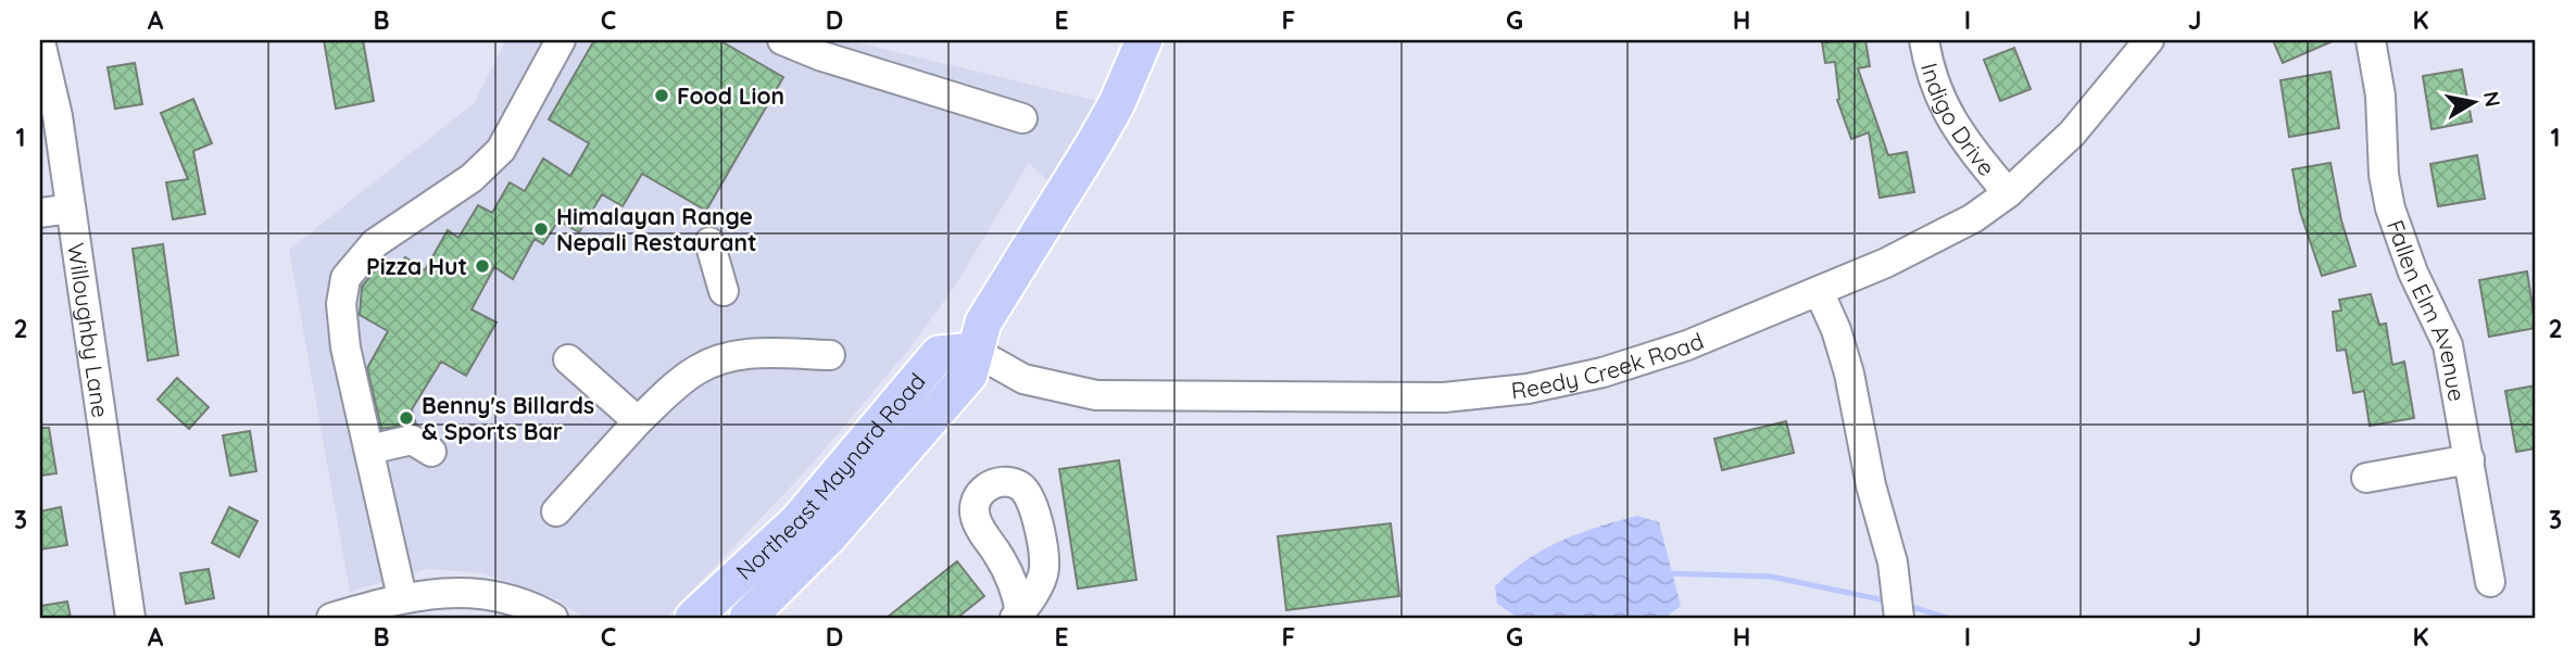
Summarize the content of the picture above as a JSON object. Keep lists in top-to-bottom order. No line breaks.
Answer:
{"streets":{"main road":["Northeast Maynard Road"],"street":["Indigo Drive","Fallen Elm Avenue","Willoughby Lane","Reedy Creek Road"]},"crossings":[["Indigo Drive","Reedy Creek Road"],["Reedy Creek Road","Northeast Maynard Road"]],"places":["Food Lion","Himalayan Range Nepali Restaurant","Pizza Hut","Benny's Billards & Sports Bar"],"north":"right","grid":{"columns":["A","B","C","D","E","F","G","H","I","J","K"],"rows":["1","2","3"]}}
